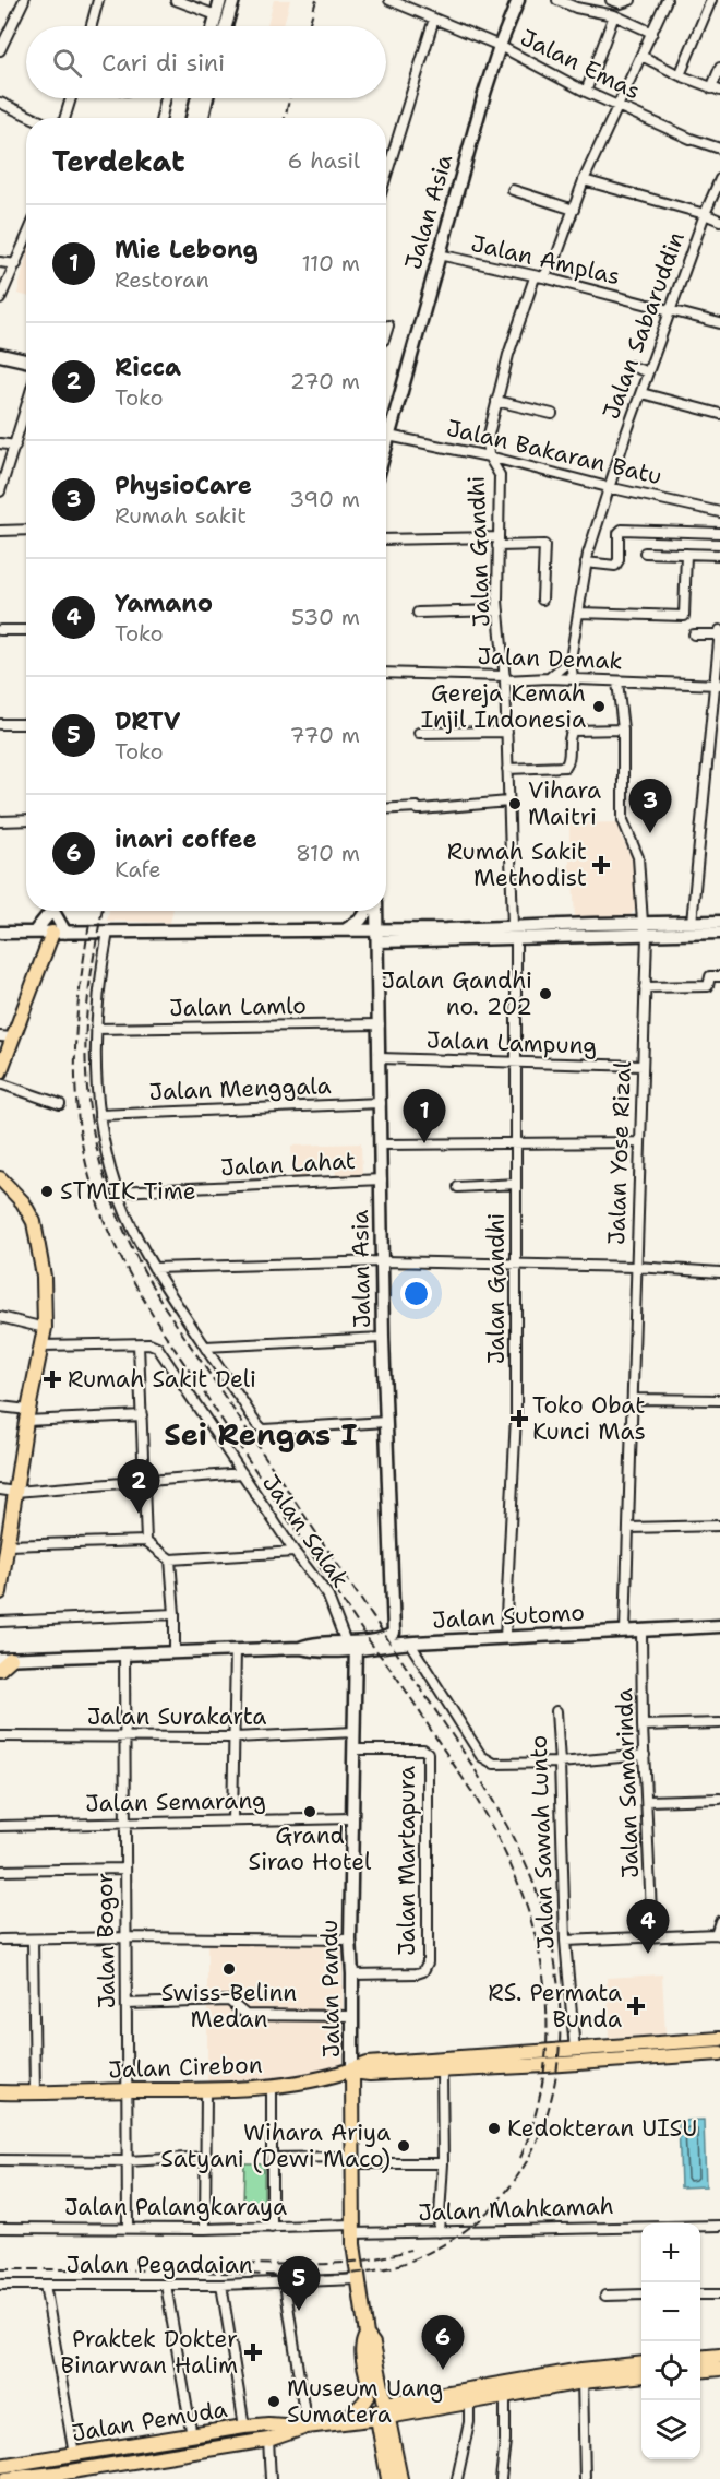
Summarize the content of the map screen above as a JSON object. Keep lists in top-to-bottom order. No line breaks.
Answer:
{"streets":{"main road":["Jalan Asia","Jalan Sutomo","Jalan Pandu","Jalan Cirebon","Jalan Pemuda"],"street":["Jalan Emas","Jalan Amplas","Jalan Sabaruddin","Jalan Bakaran Batu","Jalan Gandhi","Jalan Demak","Jalan Lamlo","Jalan Lampung","Jalan Menggala","Jalan Yose Rizal","Jalan Lahat","Jalan Salak","Jalan Surakarta","Jalan Samarinda","Jalan Semarang","Jalan Sawah Lunto","Jalan Martapura","Jalan Bogor","Jalan Palangkaraya","Jalan Mahkamah","Jalan Pegadaian"]},"crossings":[["Jalan Emas","Jalan Asia"],["Jalan Emas","Jalan Gandhi"],["Jalan Asia","Jalan Amplas"],["Jalan Asia","Jalan Lamlo"],["Jalan Asia","Jalan Lampung"],["Jalan Asia","Jalan Menggala"],["Jalan Asia","Jalan Lahat"],["Jalan Asia","Jalan Sutomo"],["Jalan Amplas","Jalan Sabaruddin"],["Jalan Amplas","Jalan Gandhi"],["Jalan Sabaruddin","Jalan Bakaran Batu"],["Jalan Sabaruddin","Jalan Demak"],["Jalan Bakaran Batu","Jalan Gandhi"],["Jalan Gandhi","Jalan Demak"],["Jalan Gandhi","Jalan Lampung"],["Jalan Gandhi","Jalan Sutomo"],["Jalan Demak","Jalan Yose Rizal"],["Jalan Lampung","Jalan Yose Rizal"],["Jalan Yose Rizal","Jalan Sutomo"],["Jalan Salak","Jalan Sutomo"],["Jalan Salak","Jalan Pandu"],["Jalan Sutomo","Jalan Samarinda"],["Jalan Sutomo","Jalan Bogor"],["Jalan Sutomo","Jalan Pandu"],["Jalan Surakarta","Jalan Bogor"],["Jalan Surakarta","Jalan Pandu"],["Jalan Semarang","Jalan Bogor"],["Jalan Semarang","Jalan Pandu"],["Jalan Sawah Lunto","Jalan Cirebon"],["Jalan Martapura","Jalan Pandu"],["Jalan Bogor","Jalan Cirebon"],["Jalan Bogor","Jalan Palangkaraya"],["Jalan Pandu","Jalan Cirebon"],["Jalan Pandu","Jalan Palangkaraya"],["Jalan Pandu","Jalan Mahkamah"],["Jalan Pandu","Jalan Pegadaian"],["Jalan Pandu","Jalan Pemuda"],["Jalan Palangkaraya","Jalan Mahkamah"]],"districts":["Sei Rengas I"],"places":{"other":["Gereja Kemah Injil Indonesia","Vihara Maitri","Jalan Gandhi no. 202","STMIK Time","Grand Sirao Hotel","Swiss-Belinn Medan","Kedokteran UISU","Wihara Ariya Satyani (Dewi Maco)","Museum Uang Sumatera"],"health":["Rumah Sakit Methodist","Rumah Sakit Deli","Toko Obat Kunci Mas","RS. Permata Bunda","Praktek Dokter Binarwan Halim"]},"page":{"search":"Cari di sini","heading":["Terdekat","6 hasil"],"list":[{"mark":"1","name":"Mie Lebong","note":"Restoran","value":"110 m"},{"mark":"2","name":"Ricca","note":"Toko","value":"270 m"},{"mark":"3","name":"PhysioCare","note":"Rumah sakit","value":"390 m"},{"mark":"4","name":"Yamano","note":"Toko","value":"530 m"},{"mark":"5","name":"DRTV","note":"Toko","value":"770 m"},{"mark":"6","name":"inari coffee","note":"Kafe","value":"810 m"}],"pins":["3","1","2","4","5","6"],"map_buttons":["+","−"]}}
